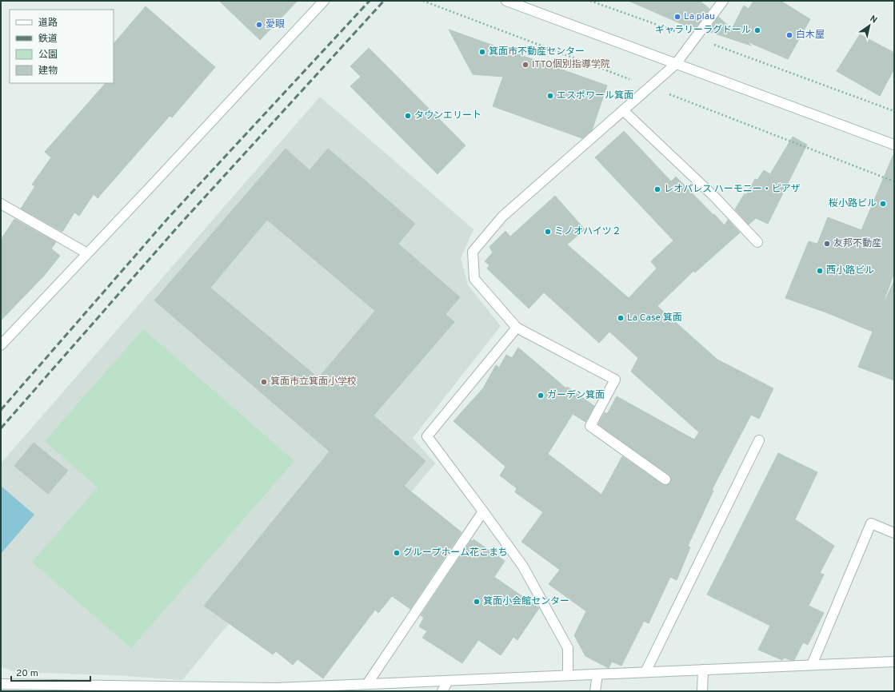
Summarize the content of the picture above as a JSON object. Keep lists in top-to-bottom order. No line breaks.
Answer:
{"places":["La plau","愛眼","ギャラリーラグドール","白木屋","箕面市不動産センター","ITTO個別指導学院","エスポワール箕面","タウンエリート","レオパレス ハーモニー・ピアザ","桜小路ビル","ミノオハイツ２","友邦不動産","西小路ビル","La Case 箕面","箕面市立箕面小学校","ガーデン箕面","グループホーム花こまち","箕面小会館センター"],"legend":["道路","鉄道","公園","建物"],"scale_bar":"20 m","north":"top right"}
